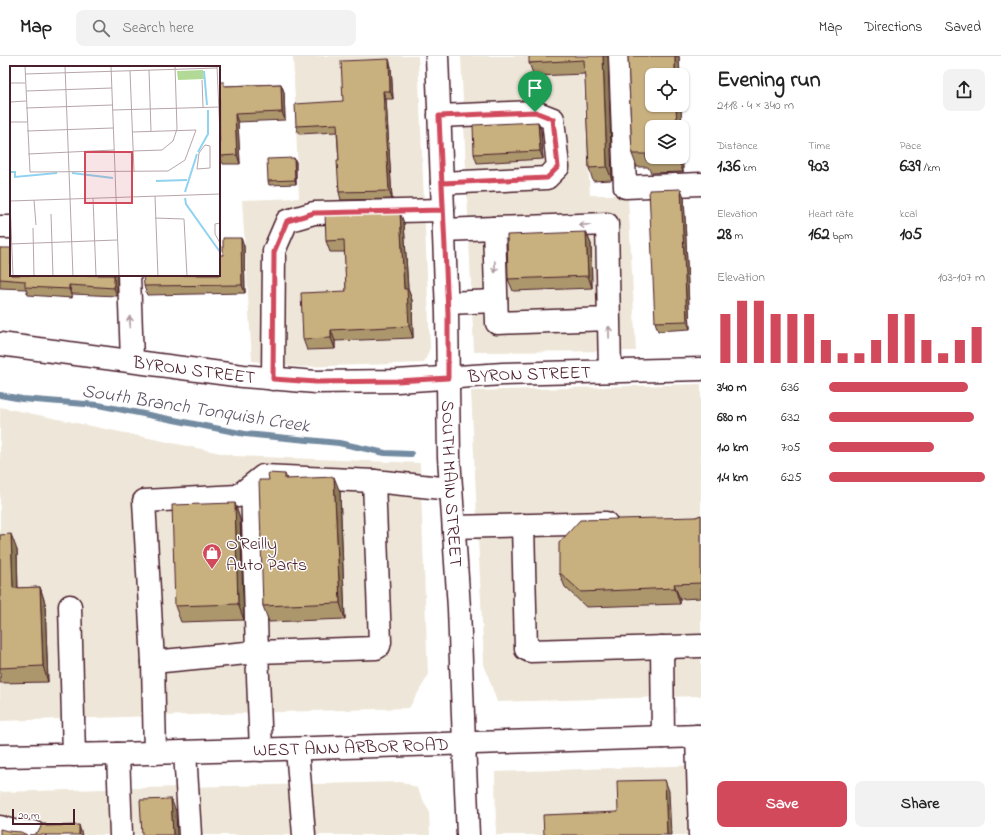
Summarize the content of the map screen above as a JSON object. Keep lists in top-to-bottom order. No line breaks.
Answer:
{"streets":{"main road":["BYRON STREET","SOUTH MAIN STREET","WEST ANN ARBOR ROAD"]},"crossings":[["BYRON STREET","SOUTH MAIN STREET"],["SOUTH MAIN STREET","WEST ANN ARBOR ROAD"]],"water":["South Branch Tonquish Creek"],"places":{"shop":["O'Reilly Auto Parts"]},"scale_bar":"20 m","page":{"header":"Map","search":"Search here","nav":["Map","Directions","Saved"],"heading":["Evening run","21:18 · 4 × 340 m"],"stats":[["Distance","1.36 km"],["Time","9:03"],["Pace","6:39 /km"],["Elevation","28 m"],["Heart rate","162 bpm"],["kcal","105"]],"chart":["Elevation","103–107 m"],"list":[{"name":"340 m","note":"6:36"},{"name":"680 m","note":"6:32"},{"name":"1.0 km","note":"7:05"},{"name":"1.4 km","note":"6:25"}],"buttons":["Save","Share"],"scale":"20 m"}}
